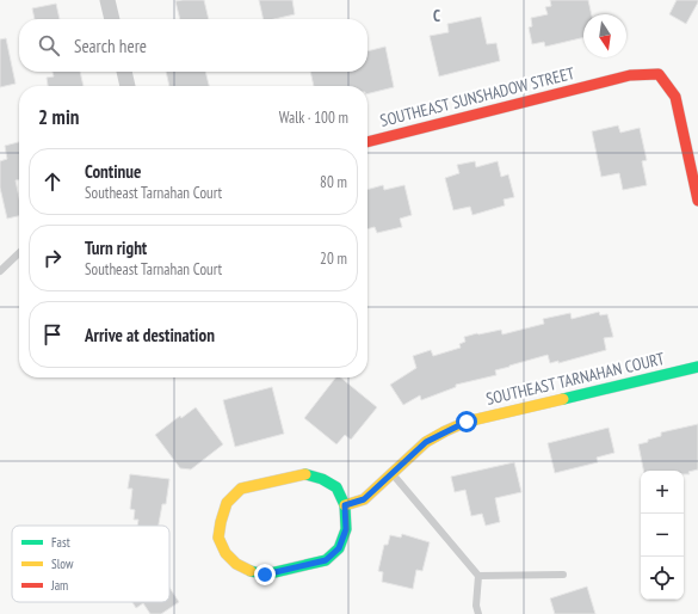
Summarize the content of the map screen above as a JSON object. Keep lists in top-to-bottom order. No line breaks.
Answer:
{"streets":{"street":["SOUTHEAST SUNSHADOW STREET","SOUTHEAST TARNAHAN COURT"]},"legend":["Fast","Slow","Jam"],"north":"bottom","page":{"search":"Search here","heading":["2 min","Walk · 100 m"],"list":[["Continue","Southeast Tarnahan Court","80 m"],["Turn right","Southeast Tarnahan Court","20 m"],"Arrive at destination"],"map_buttons":["+","−"]},"grid":{"columns":["C"]}}
